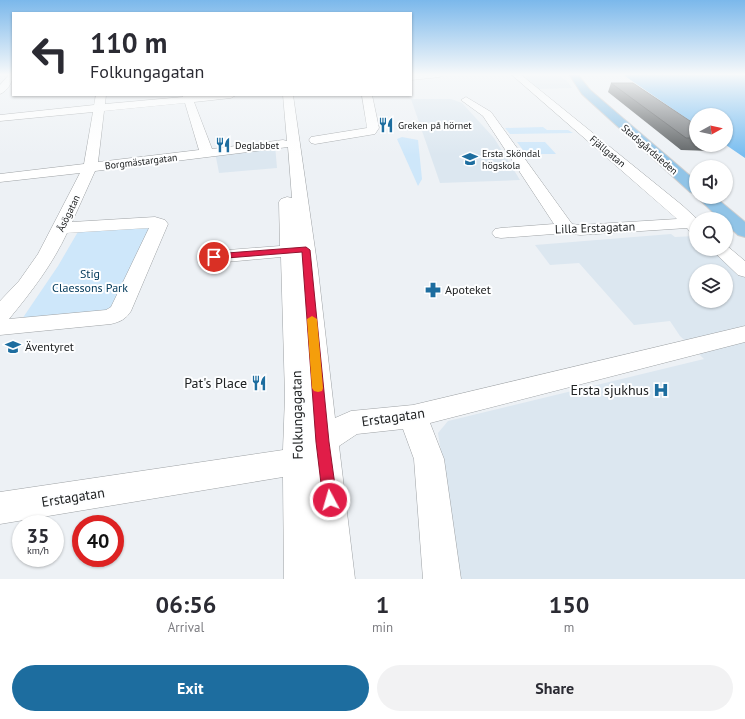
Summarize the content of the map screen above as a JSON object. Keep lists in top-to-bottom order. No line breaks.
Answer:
{"streets":{"main road":["Stadsgårdsleden"],"street":["Fjällgatan","Borgmästargatan","Åsögatan","Lilla Erstagatan","Folkungagatan","Erstagatan"]},"crossings":[["Borgmästargatan","Åsögatan"],["Borgmästargatan","Folkungagatan"],["Folkungagatan","Erstagatan"]],"parks":["Stig Claessons Park"],"places":{"restaurant":["Greken på hörnet","Deglabbet","Pat's Place"],"school or university":["Ersta Sköndal högskola","Äventyret"],"pharmacy":["Apoteket"],"hospital":["Ersta sjukhus"]},"north":"right","page":{"turn":["110 m","Folkungagatan"],"speed":"35 km/h","limit":"40","eta":["06:56","Arrival","1","min","150","m"],"buttons":["Exit","Share"]}}
